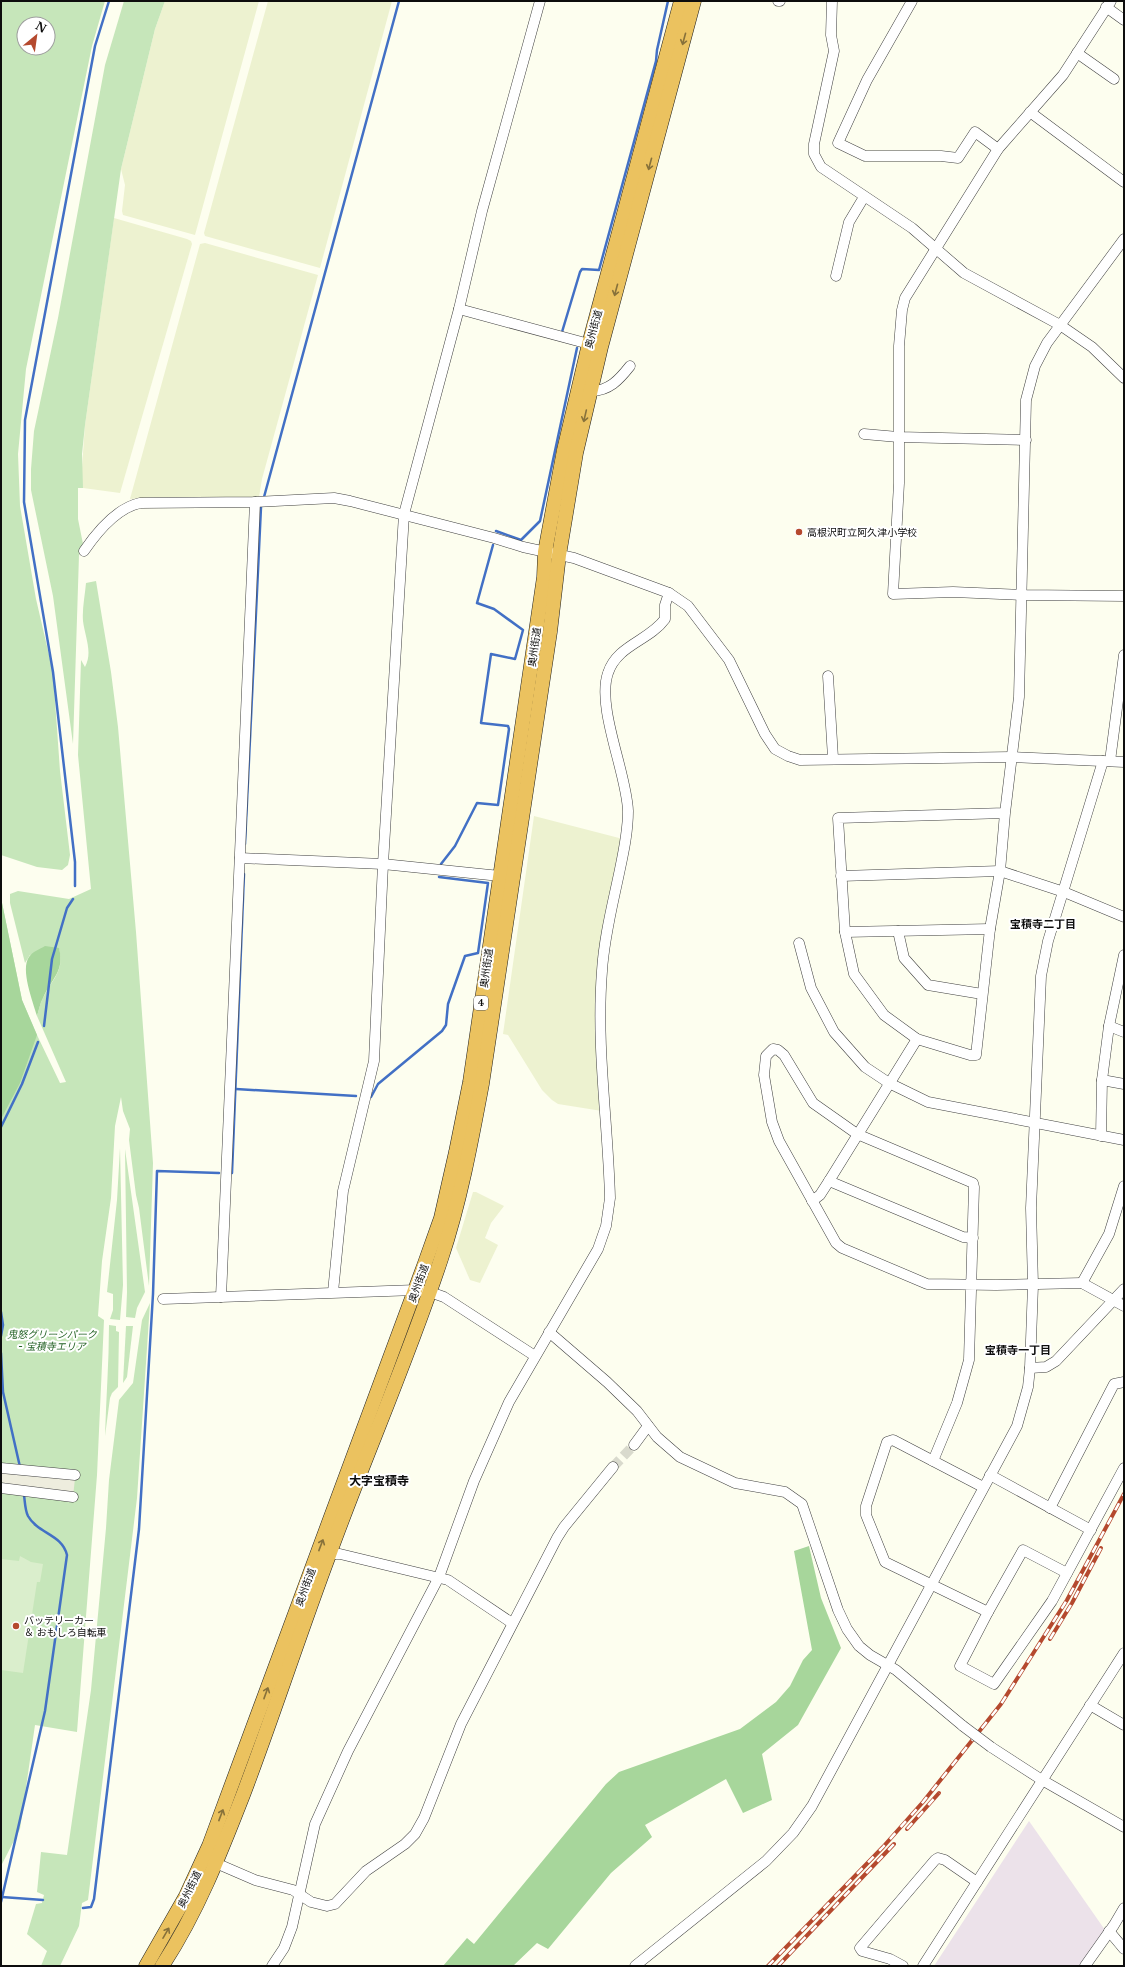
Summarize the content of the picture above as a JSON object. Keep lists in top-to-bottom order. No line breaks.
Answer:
{"streets":{"highway":["奥州街道","4"]},"districts":["宝積寺二丁目","宝積寺一丁目","大字宝積寺"],"parks":["鬼怒グリーンパーク - 宝積寺エリア"],"places":["高根沢町立阿久津小学校","バッテリーカー ＆ おもしろ自転車"],"north":"top right"}
